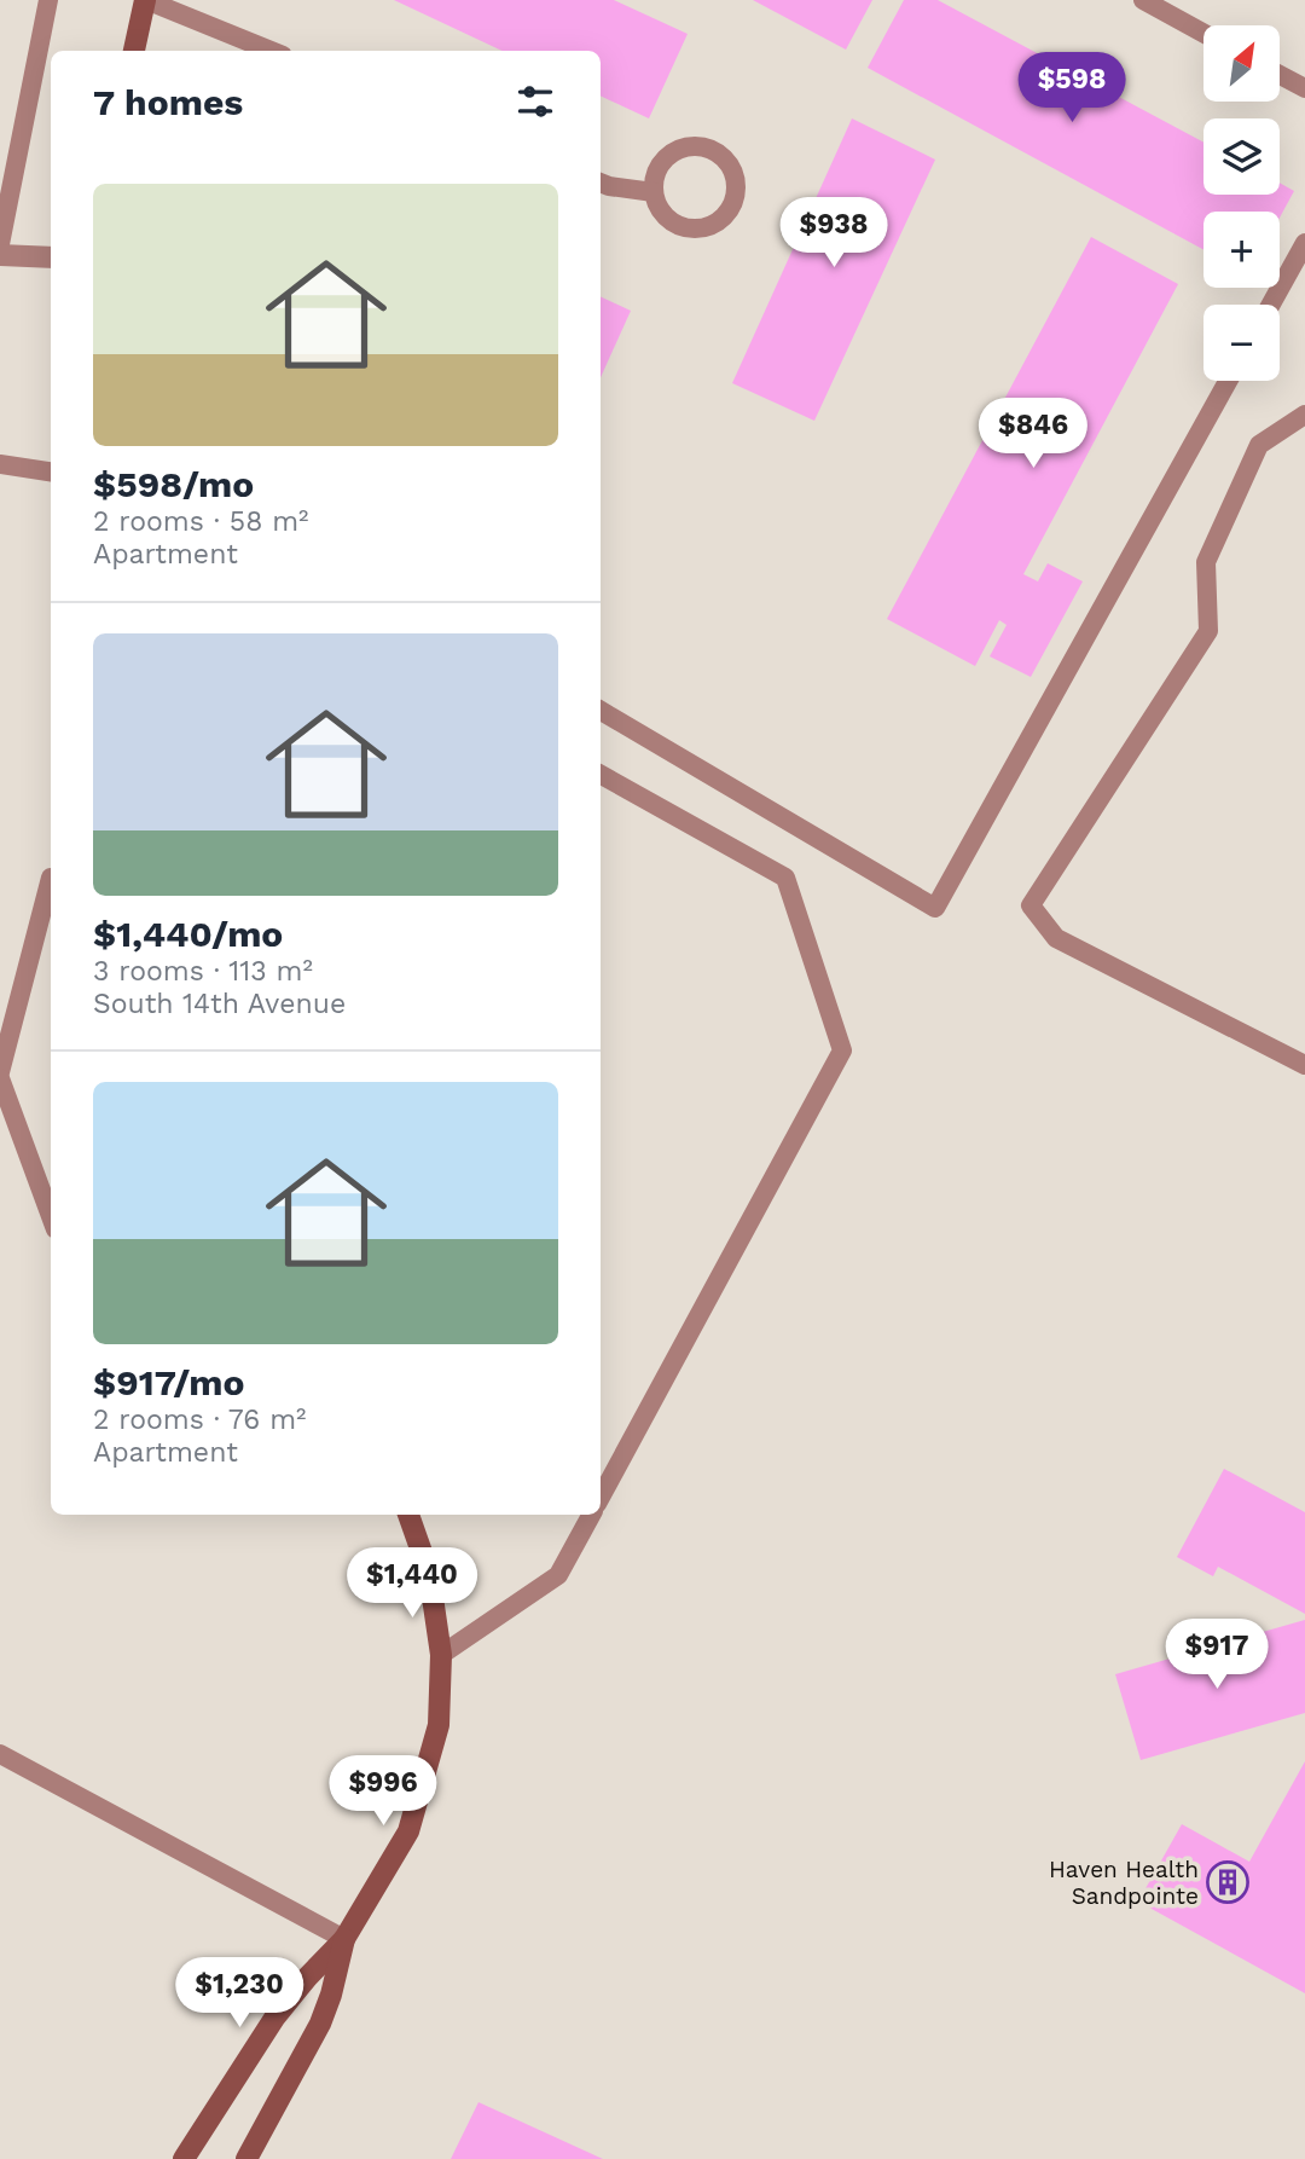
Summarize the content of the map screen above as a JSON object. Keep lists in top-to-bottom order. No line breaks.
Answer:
{"places":{"building":["Haven Health Sandpointe"]},"north":"top right","page":{"map_buttons":["+","−"],"heading":"7 homes","price":["$598","$938","$846","$1,440","$917","$996","$1,230"],"list":[{"name":"$598/mo","note":"2 rooms · 58 m² · Apartment"},{"name":"$1,440/mo","note":"3 rooms · 113 m² · South 14th Avenue"},{"name":"$917/mo","note":"2 rooms · 76 m² · Apartment"}]}}
